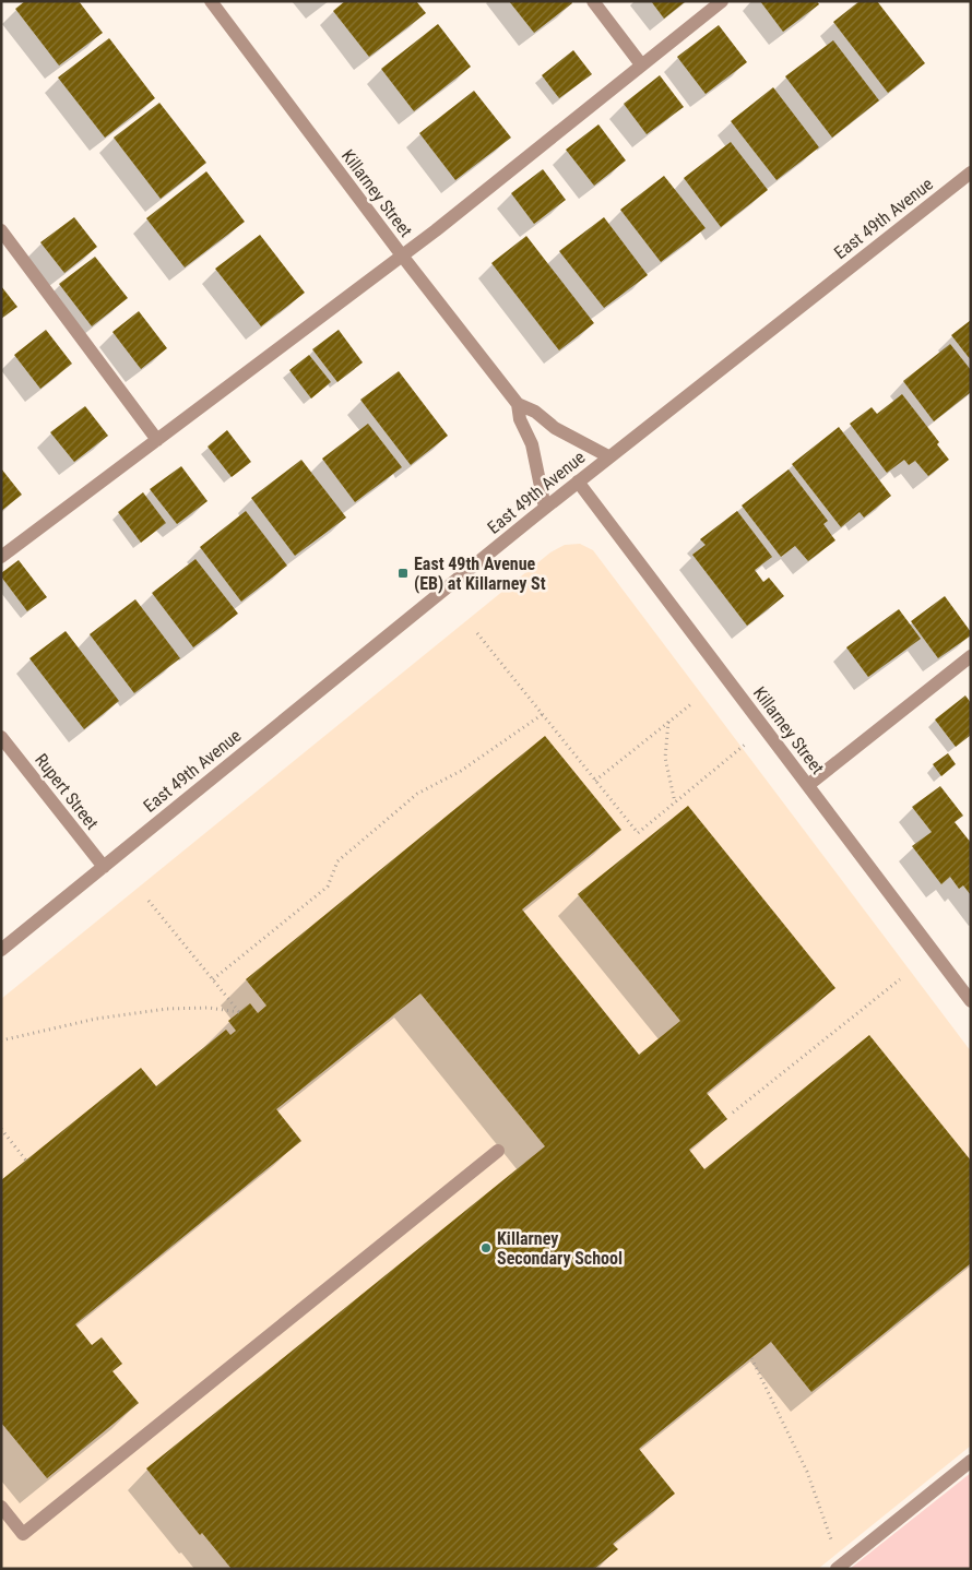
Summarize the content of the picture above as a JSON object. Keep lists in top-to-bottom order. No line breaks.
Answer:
{"streets":{"street":["Killarney Street","East 49th Avenue","Rupert Street"]},"crossings":[["Killarney Street","East 49th Avenue"],["East 49th Avenue","Rupert Street"]],"places":{"transit":["East 49th Avenue (EB) at Killarney St"],"other":["Killarney Secondary School"]}}
